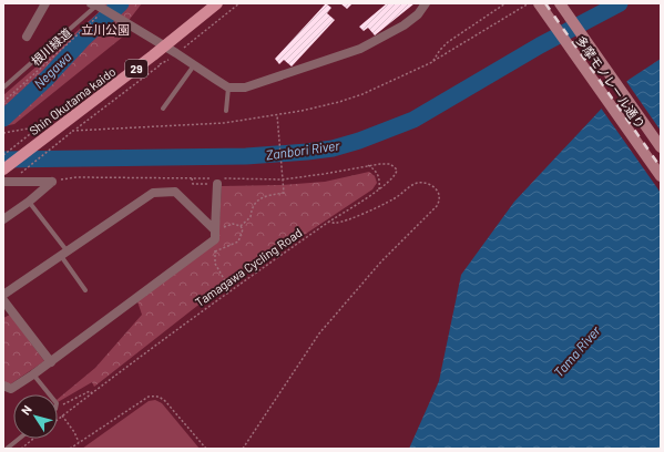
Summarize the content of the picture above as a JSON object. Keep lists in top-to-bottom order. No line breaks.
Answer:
{"streets":{"main road":["29","多摩モノレール通り","Shin Okutama kaido"],"path":["根川緑道","Tamagawa Cycling Road"]},"water":["Negawa","Zanbori River","Tama River"],"parks":["立川公園"],"north":"top left"}
